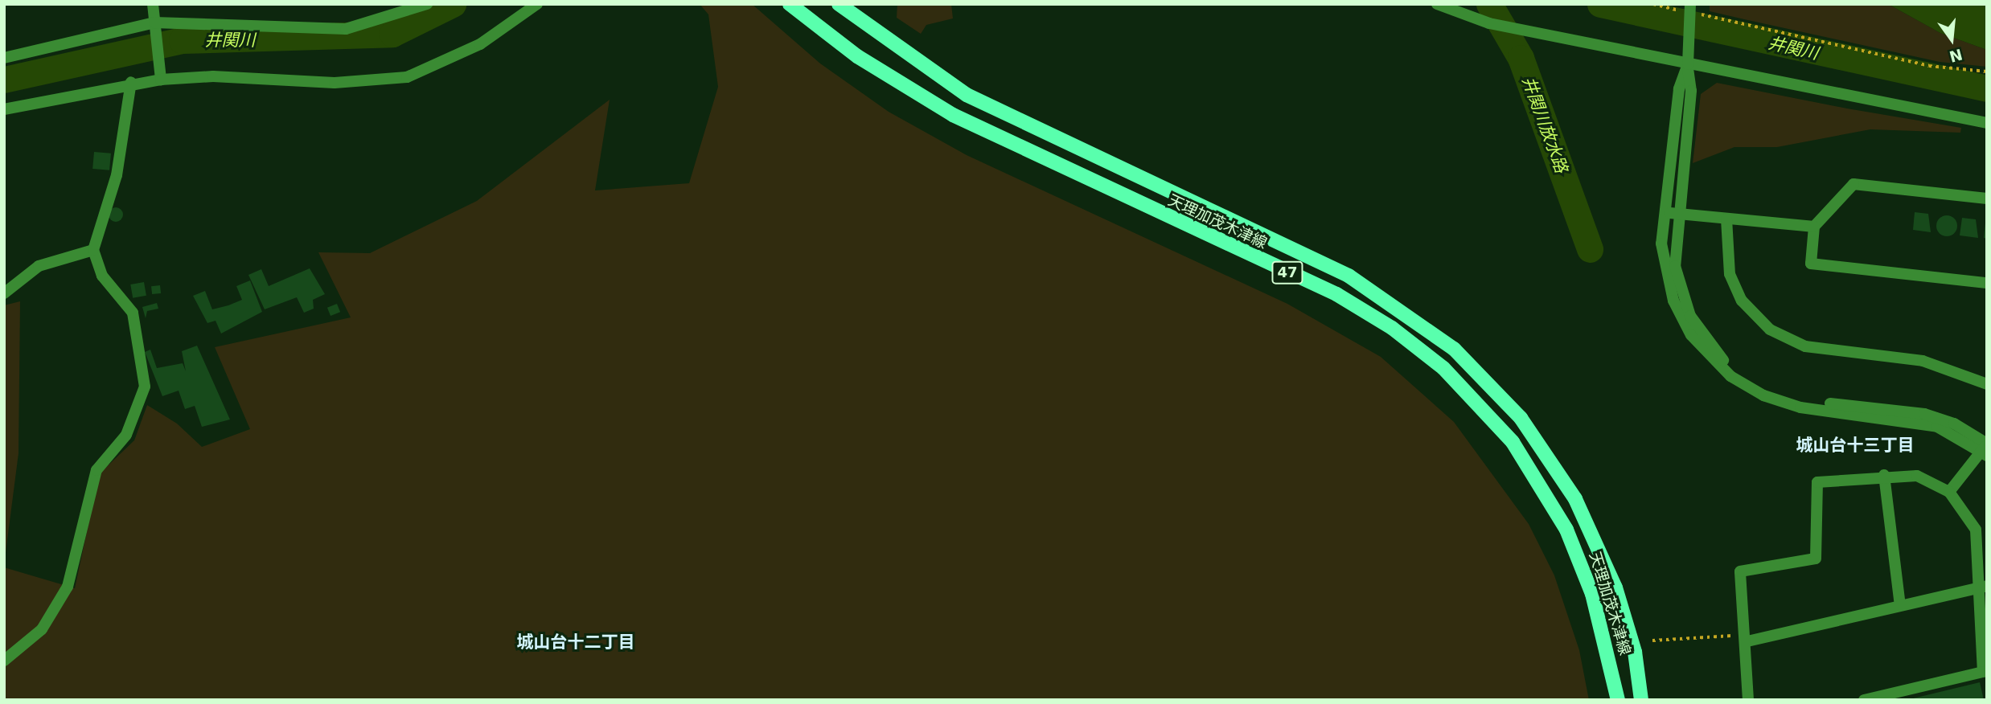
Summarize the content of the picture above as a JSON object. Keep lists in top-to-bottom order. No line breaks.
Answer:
{"streets":{"main road":["天理加茂木津線","47"]},"districts":["城山台十三丁目","城山台十二丁目"],"water":["井関川","井関川放水路"],"north":"bottom"}
